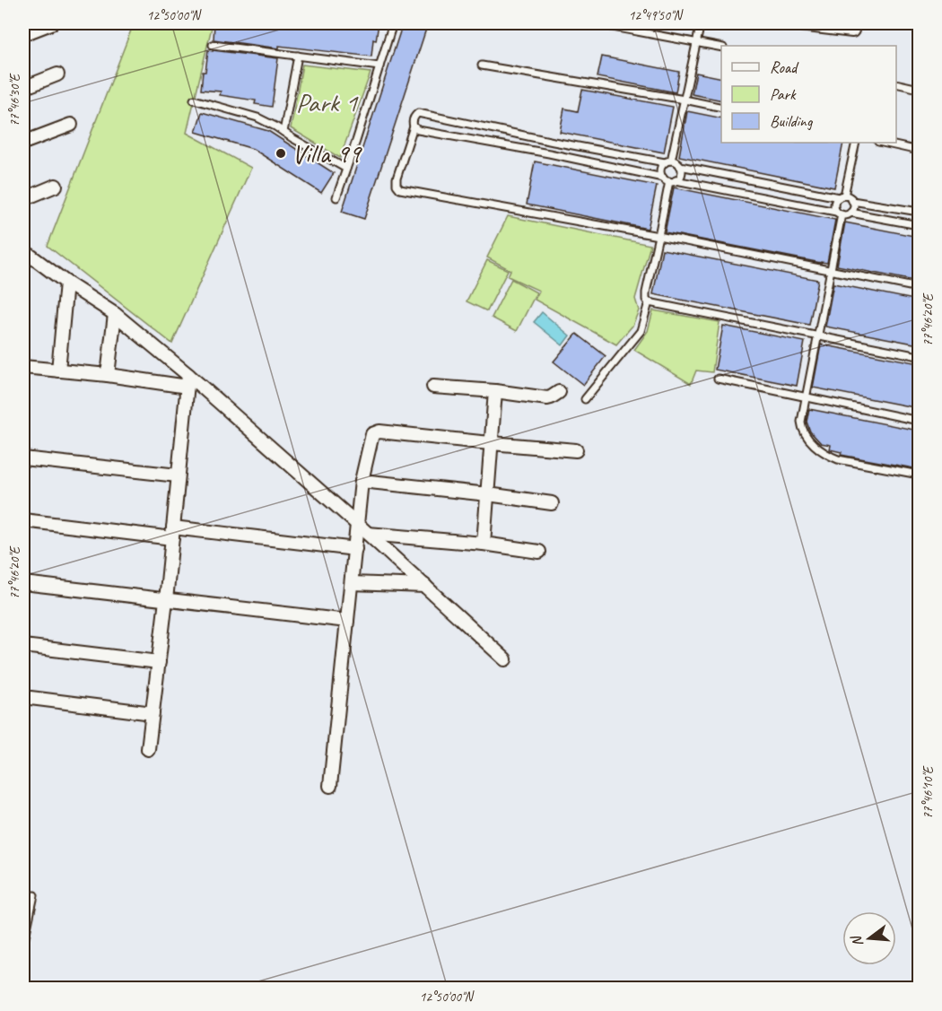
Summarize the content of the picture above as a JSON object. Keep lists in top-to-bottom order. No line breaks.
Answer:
{"parks":["Park 1"],"places":["Villa 99"],"legend":["Road","Park","Building"],"north":"left","coordinates":["12°50'00\"N","12°49'50\"N","77°46'30\"E","77°46'20\"E","77°46'10\"E"]}
